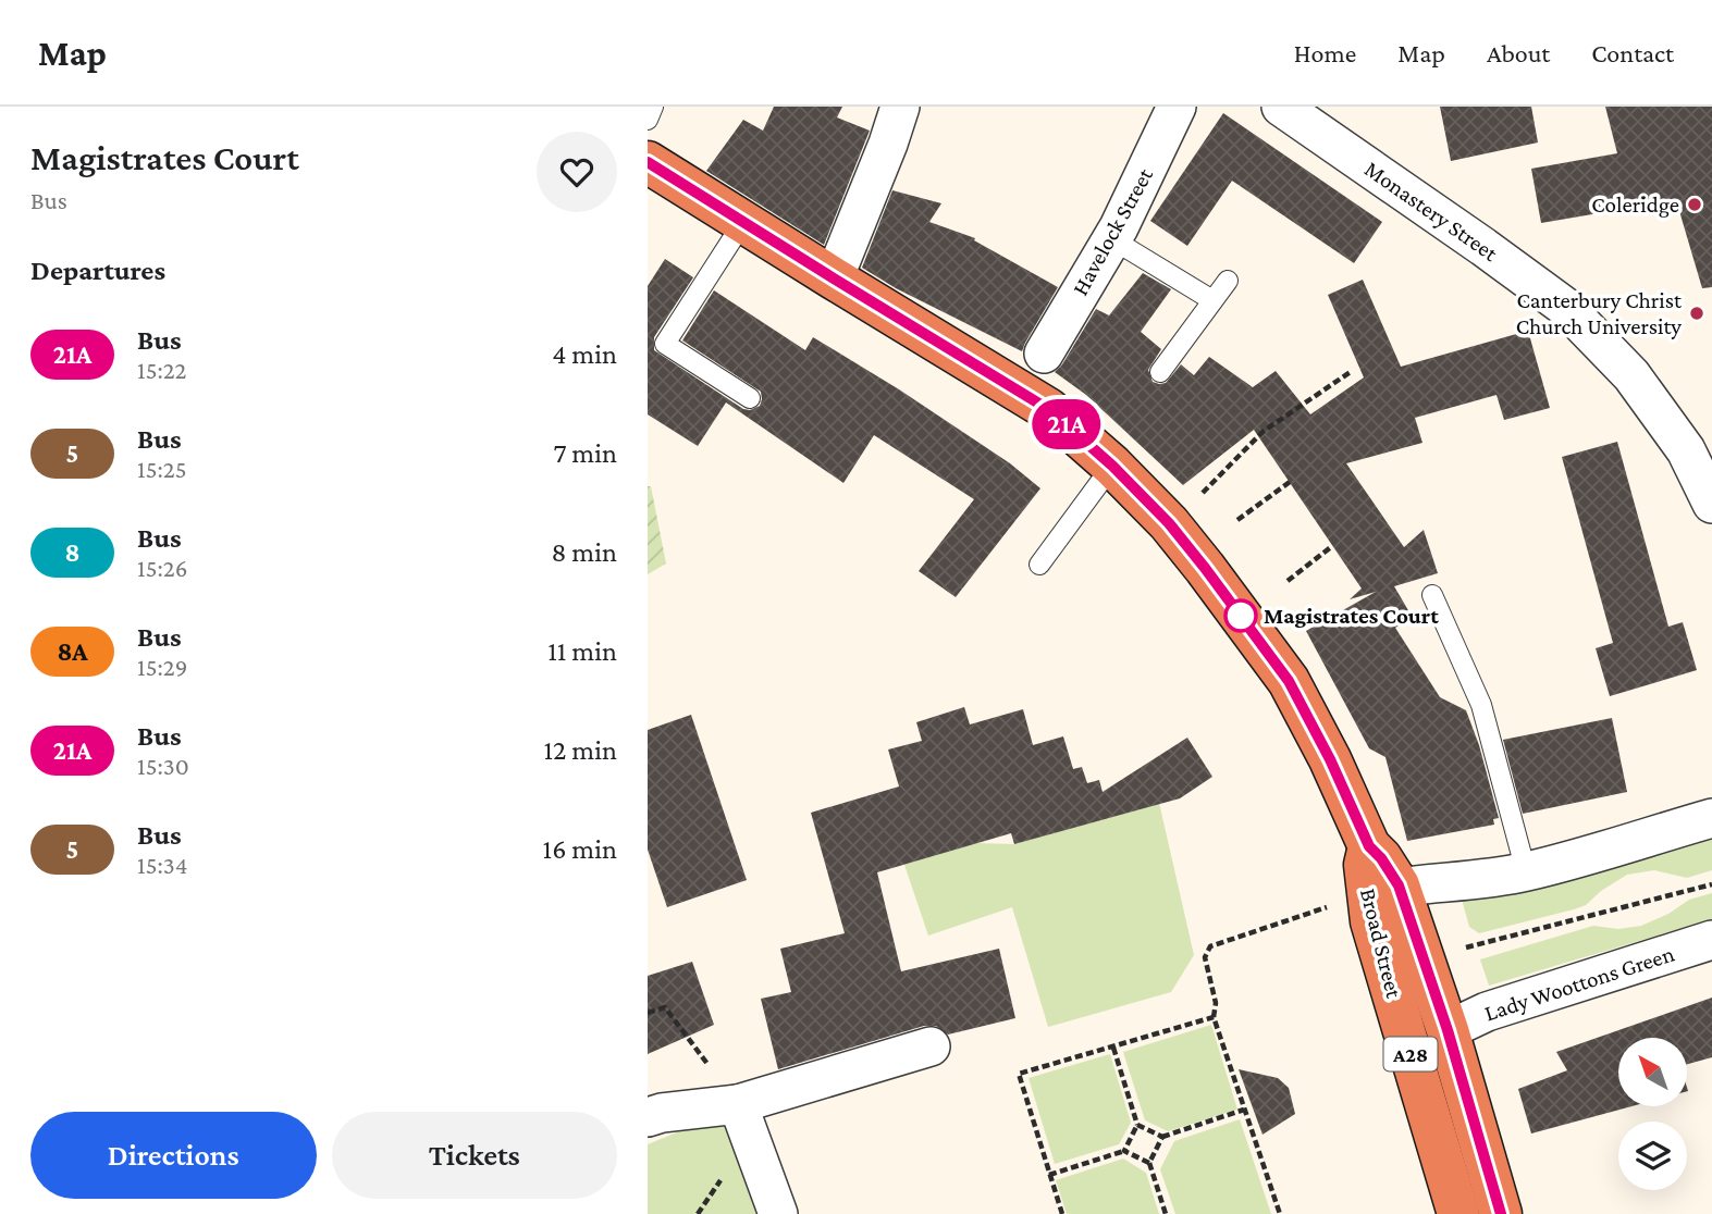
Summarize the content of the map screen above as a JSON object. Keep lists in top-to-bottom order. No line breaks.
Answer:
{"streets":{"highway":["Broad Street","A28"],"street":["Monastery Street","Havelock Street","Lady Woottons Green"]},"crossings":[["Broad Street","Lady Woottons Green"]],"places":["Coleridge","Canterbury Christ Church University","Magistrates Court"],"lines":["bus line 21A"],"north":"top left","page":{"header":"Map","nav":["Home","Map","About","Contact"],"heading":[["Magistrates Court","Bus"],"Departures"],"on_map":"21A","list":[{"mark":"21A","name":"Bus","note":"15:22","value":"4 min"},{"mark":"5","name":"Bus","note":"15:25","value":"7 min"},{"mark":"8","name":"Bus","note":"15:26","value":"8 min"},{"mark":"8A","name":"Bus","note":"15:29","value":"11 min"},{"mark":"21A","name":"Bus","note":"15:30","value":"12 min"},{"mark":"5","name":"Bus","note":"15:34","value":"16 min"}],"buttons":["Directions","Tickets"]}}
